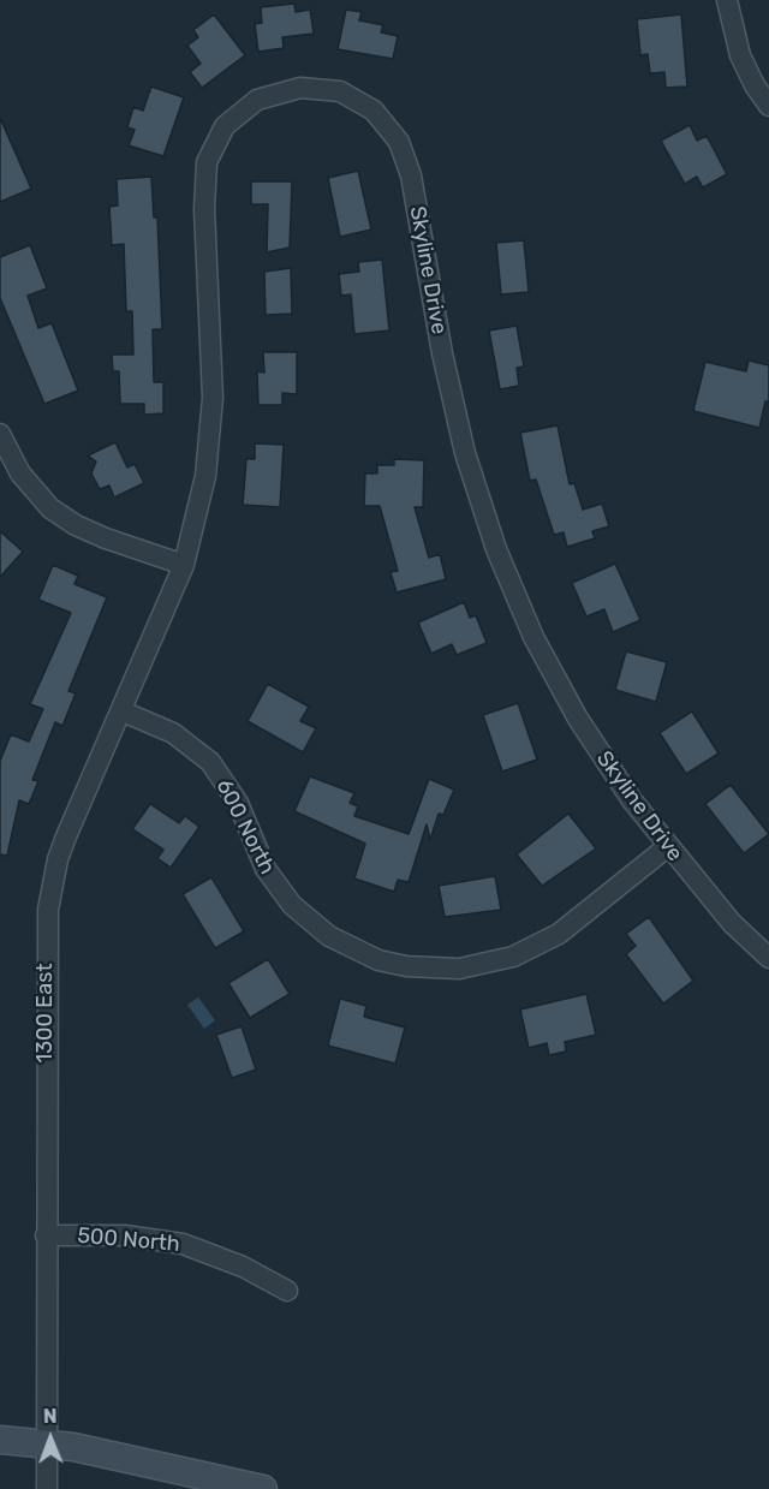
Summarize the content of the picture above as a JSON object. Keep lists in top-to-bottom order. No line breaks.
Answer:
{"streets":{"street":["Skyline Drive","600 North","1300 East","500 North"]},"crossings":[["Skyline Drive","600 North"],["Skyline Drive","1300 East"],["600 North","1300 East"],["1300 East","500 North"]],"north":"top"}
